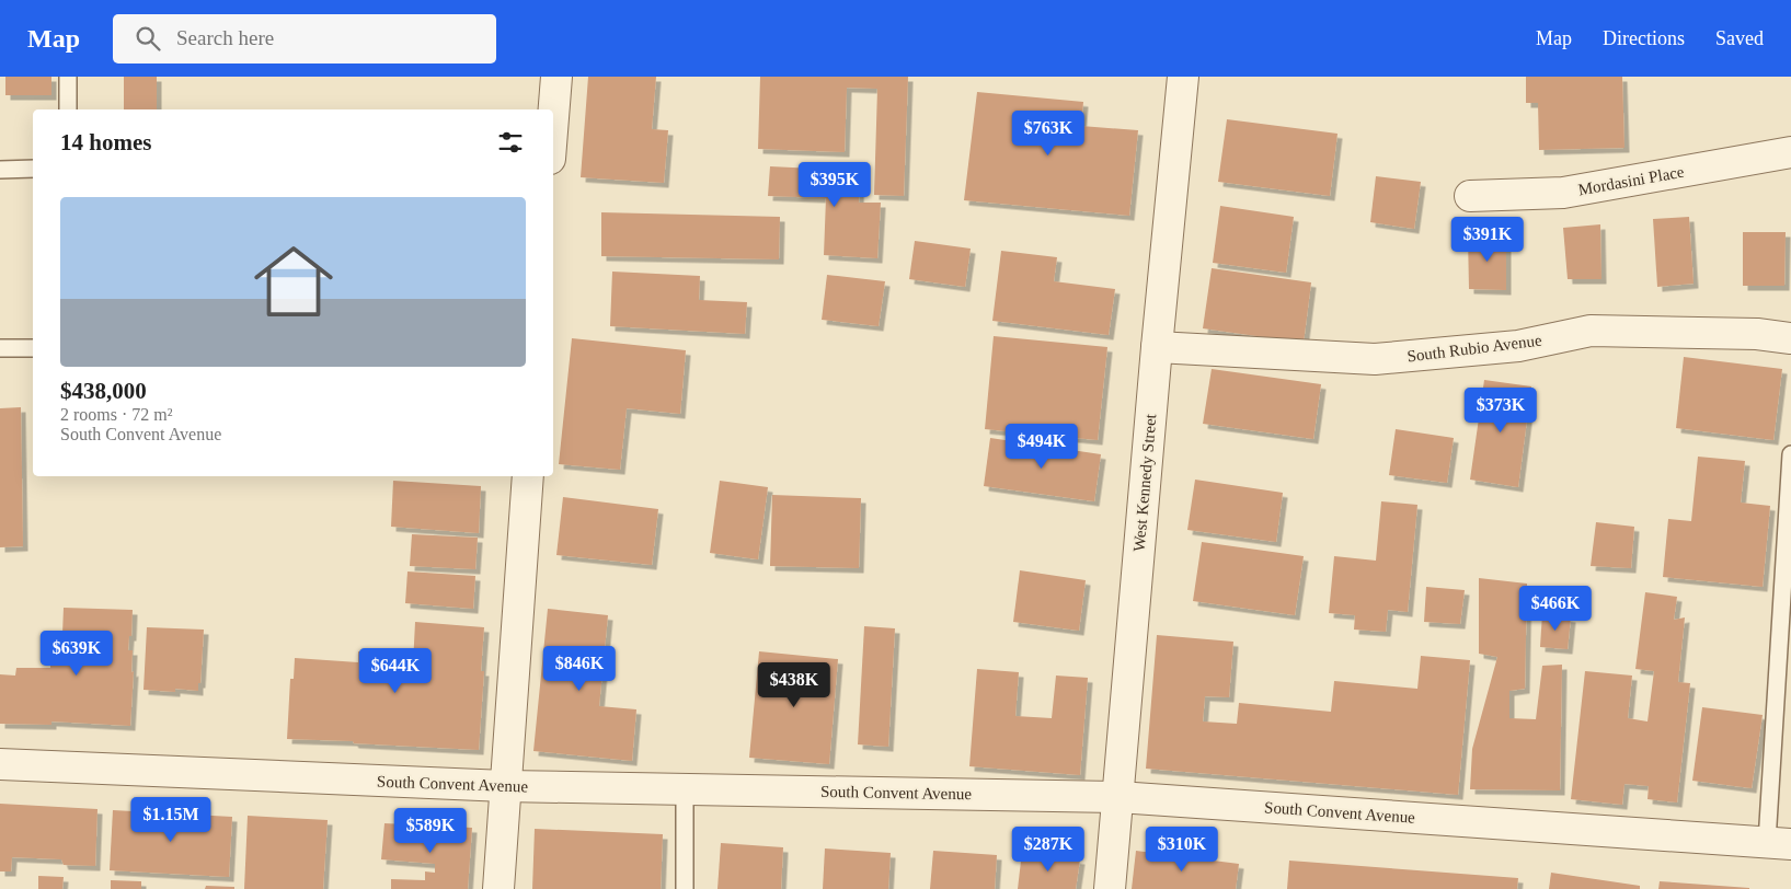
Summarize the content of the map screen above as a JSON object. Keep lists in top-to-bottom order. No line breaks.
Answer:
{"streets":{"street":["Mordasini Place","South Rubio Avenue","West Kennedy Street","South Convent Avenue"]},"crossings":[["South Rubio Avenue","West Kennedy Street"],["West Kennedy Street","South Convent Avenue"]],"page":{"header":"Map","search":"Search here","nav":["Map","Directions","Saved"],"heading":"14 homes","price":["$763K","$395K","$391K","$373K","$494K","$466K","$639K","$846K","$644K","$438K","$1.15M","$589K","$287K","$310K"],"list":[{"name":"$438,000","note":"2 rooms · 72 m² · South Convent Avenue"}]}}
